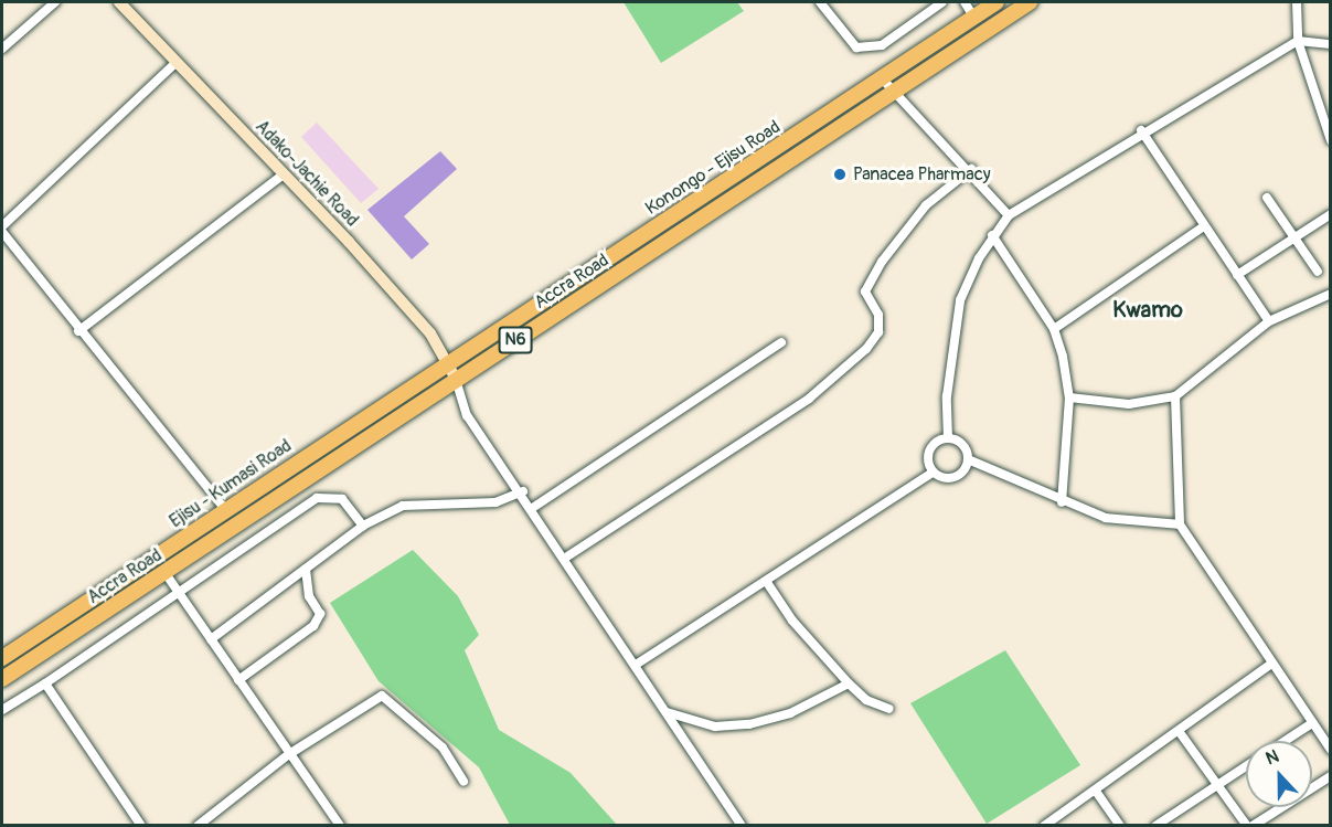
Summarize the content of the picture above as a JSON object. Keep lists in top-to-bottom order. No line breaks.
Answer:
{"streets":{"highway":["Konongo - Ejisu Road","Accra Road","N6","Ejisu - Kumasi Road"],"street":["Adako-Jachie Road"]},"crossings":[["Konongo - Ejisu Road","Adako-Jachie Road"],["Konongo - Ejisu Road","Ejisu - Kumasi Road"],["Adako-Jachie Road","Accra Road"],["Adako-Jachie Road","Ejisu - Kumasi Road"]],"districts":["Kwamo"],"places":["Panacea Pharmacy"],"north":"top"}
